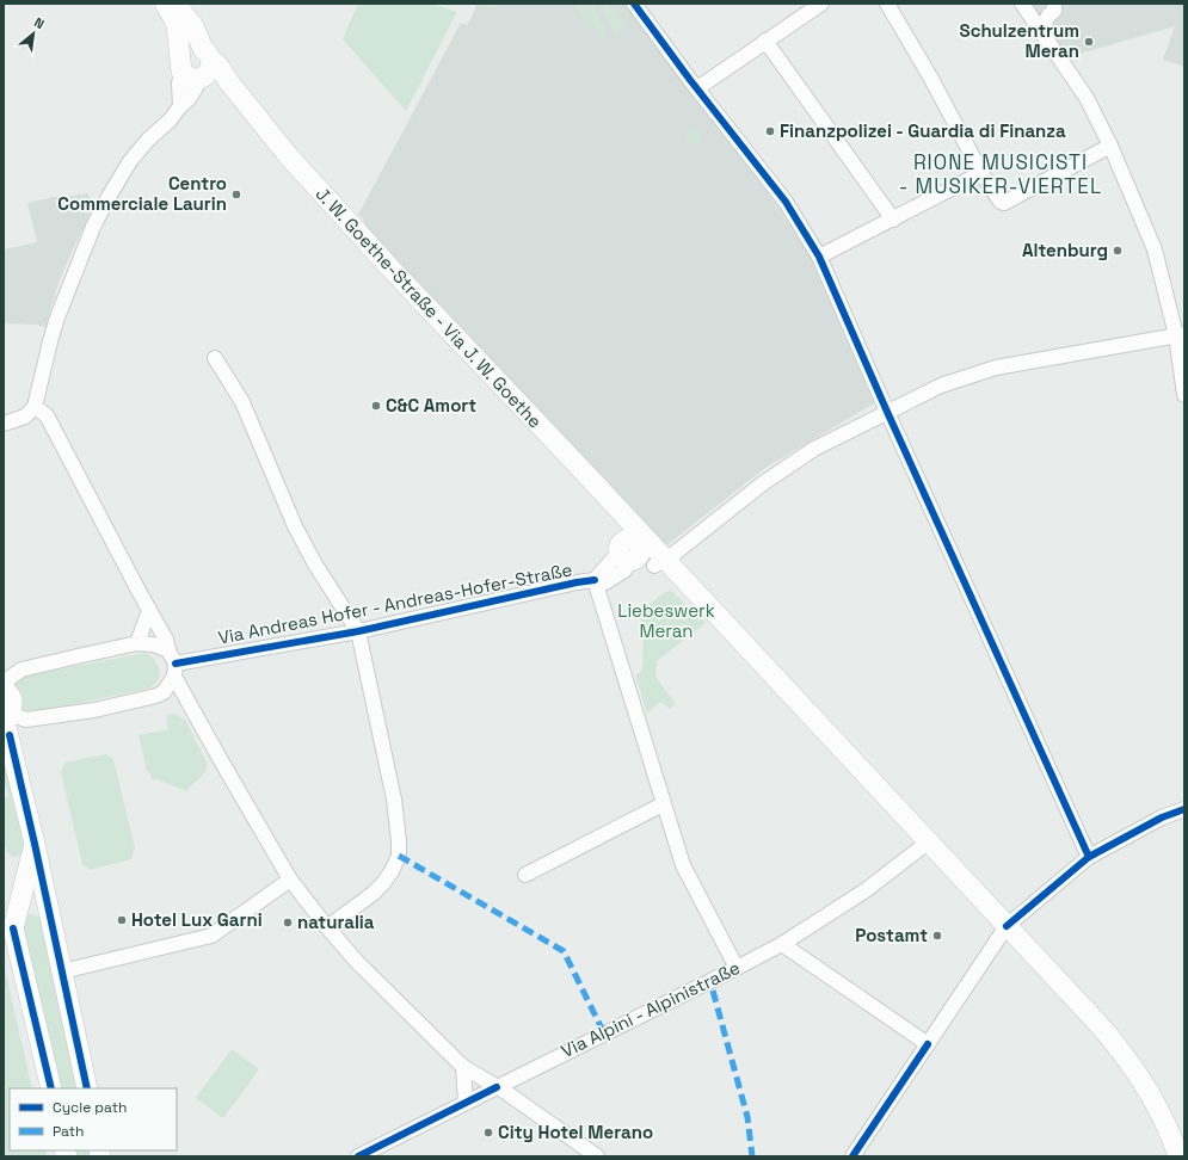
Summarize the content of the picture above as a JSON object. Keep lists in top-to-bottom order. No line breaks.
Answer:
{"streets":{"main road":["J. W. Goethe-Straße - Via J. W. Goethe"],"street":["Via Andreas Hofer - Andreas-Hofer-Straße","Via Alpini - Alpinistraße"]},"crossings":[["J. W. Goethe-Straße - Via J. W. Goethe","Via Andreas Hofer - Andreas-Hofer-Straße"]],"districts":["RIONE MUSICISTI - MUSIKER-VIERTEL"],"parks":["Liebeswerk Meran"],"places":["Schulzentrum Meran","Finanzpolizei - Guardia di Finanza","Centro Commerciale Laurin","Altenburg","C&C Amort","Hotel Lux Garni","naturalia","Postamt","City Hotel Merano"],"legend":["Cycle path","Path"],"north":"top right"}
